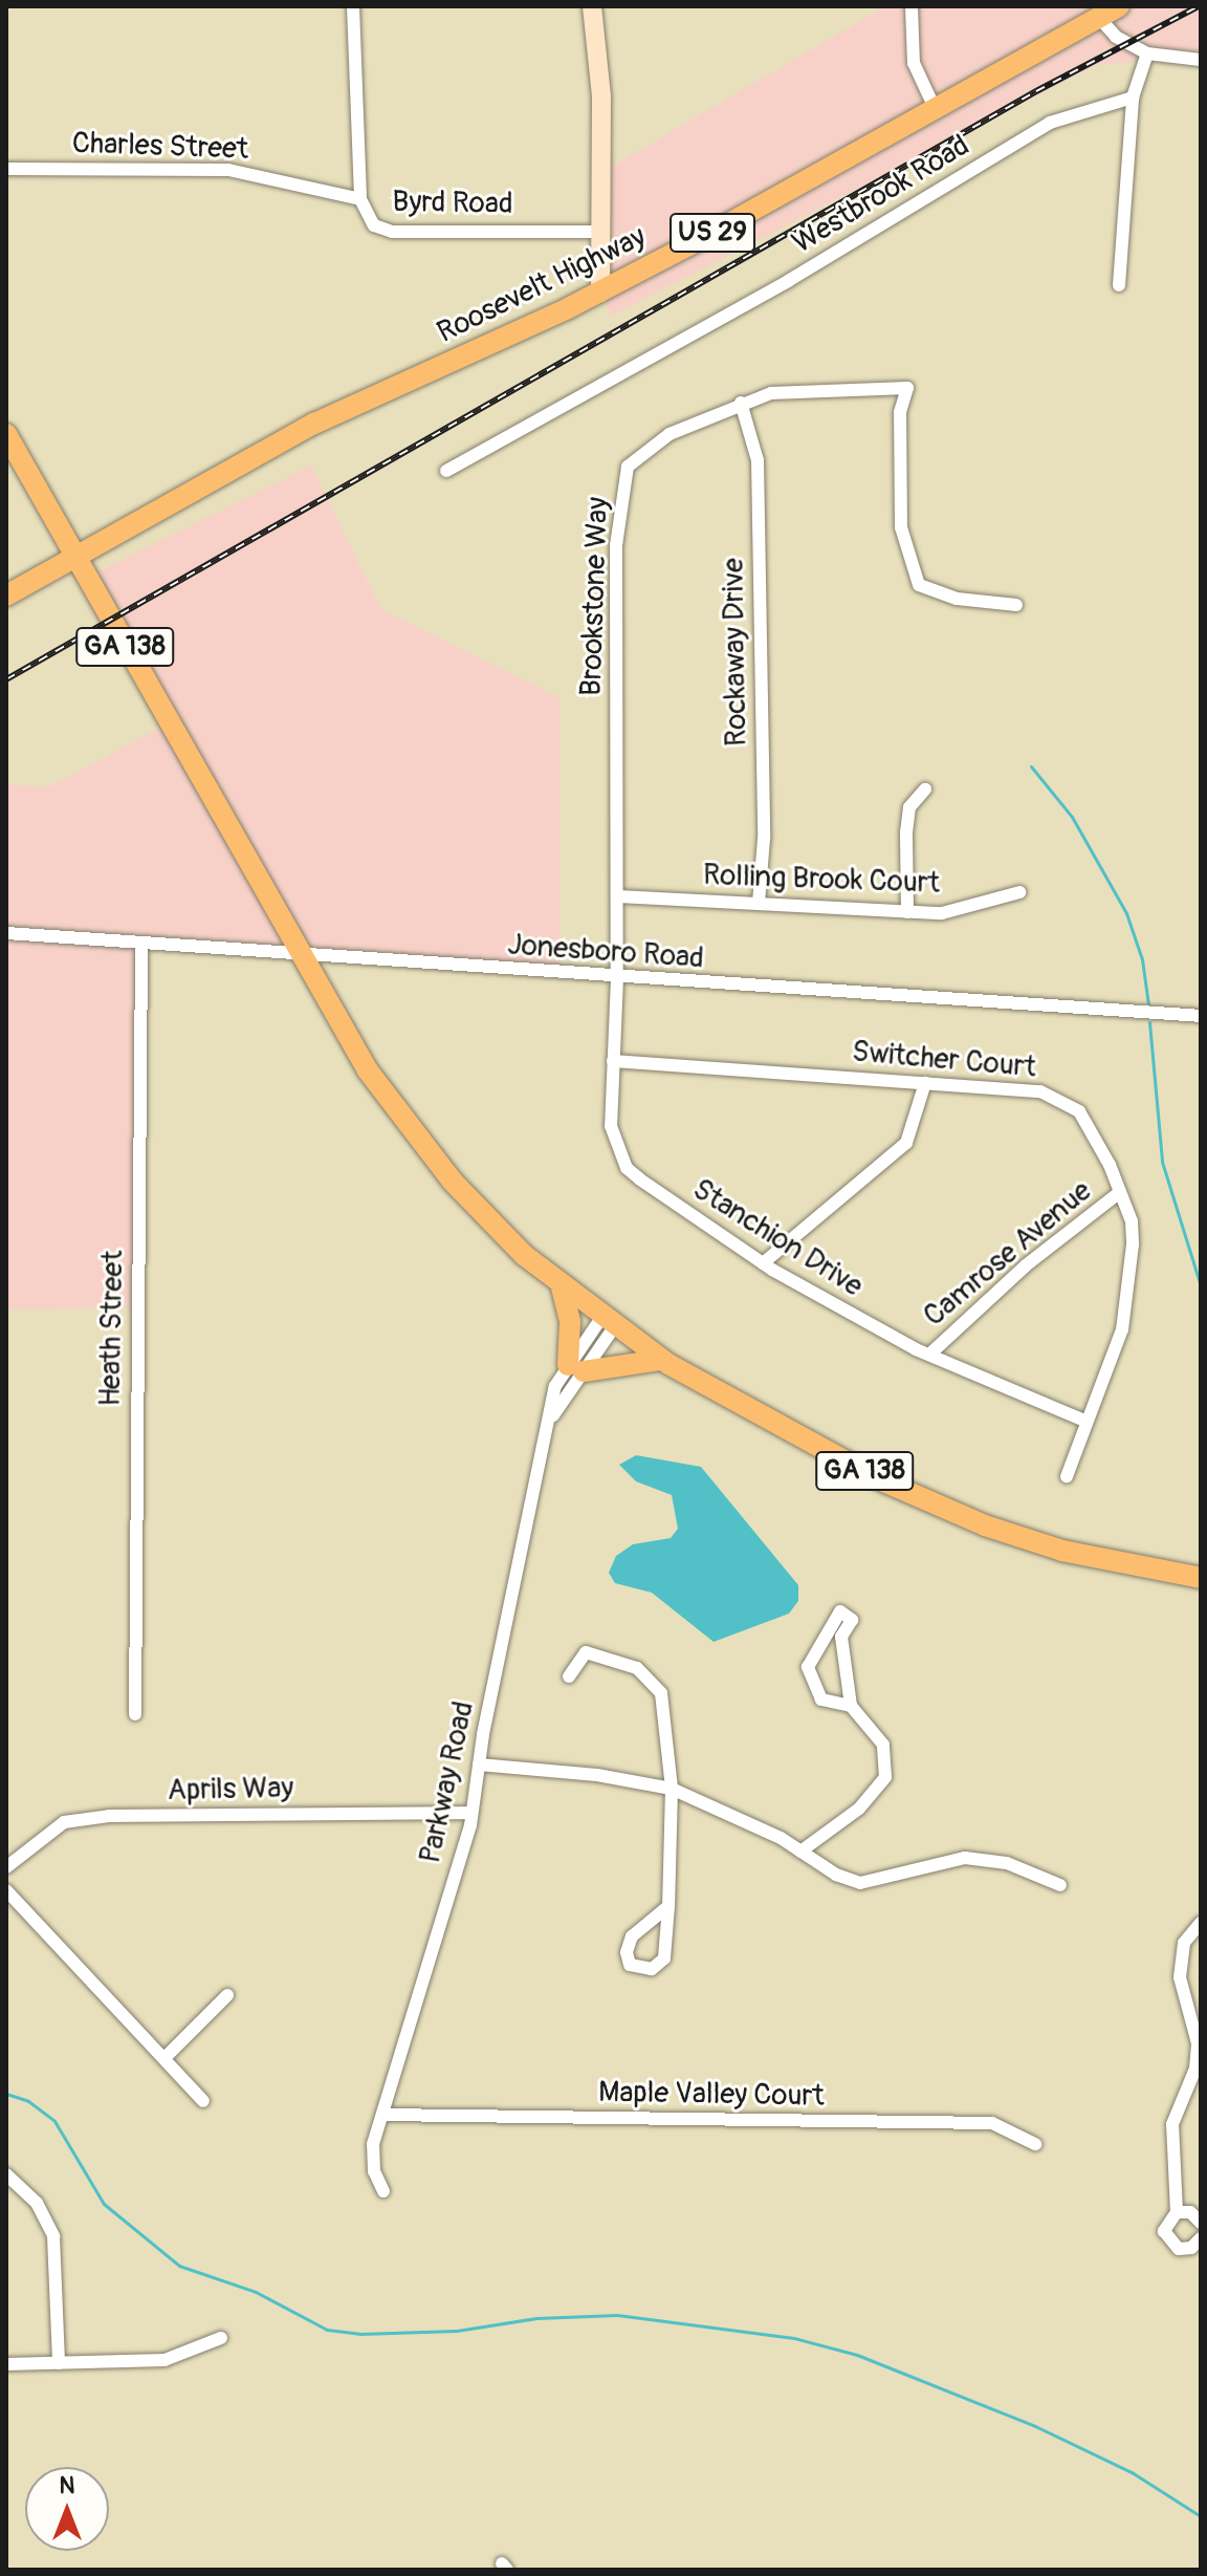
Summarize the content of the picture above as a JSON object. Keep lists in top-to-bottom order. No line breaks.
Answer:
{"streets":{"main road":["US 29","Roosevelt Highway","GA 138"],"street":["Charles Street","Westbrook Road","Byrd Road","Brookstone Way","Rockaway Drive","Rolling Brook Court","Jonesboro Road","Switcher Court","Stanchion Drive","Camrose Avenue","Heath Street","Parkway Road","Aprils Way","Maple Valley Court"]},"crossings":[["Charles Street","Byrd Road"],["US 29","Roosevelt Highway"],["US 29","GA 138"],["Roosevelt Highway","GA 138"],["Brookstone Way","Rockaway Drive"],["Brookstone Way","Rolling Brook Court"],["Brookstone Way","Jonesboro Road"],["Brookstone Way","Stanchion Drive"],["GA 138","Jonesboro Road"],["GA 138","Parkway Road"],["Rockaway Drive","Rolling Brook Court"],["Jonesboro Road","Stanchion Drive"],["Jonesboro Road","Heath Street"],["Switcher Court","Stanchion Drive"],["Switcher Court","Camrose Avenue"],["Stanchion Drive","Camrose Avenue"],["Parkway Road","Aprils Way"],["Parkway Road","Maple Valley Court"]],"north":"top"}
